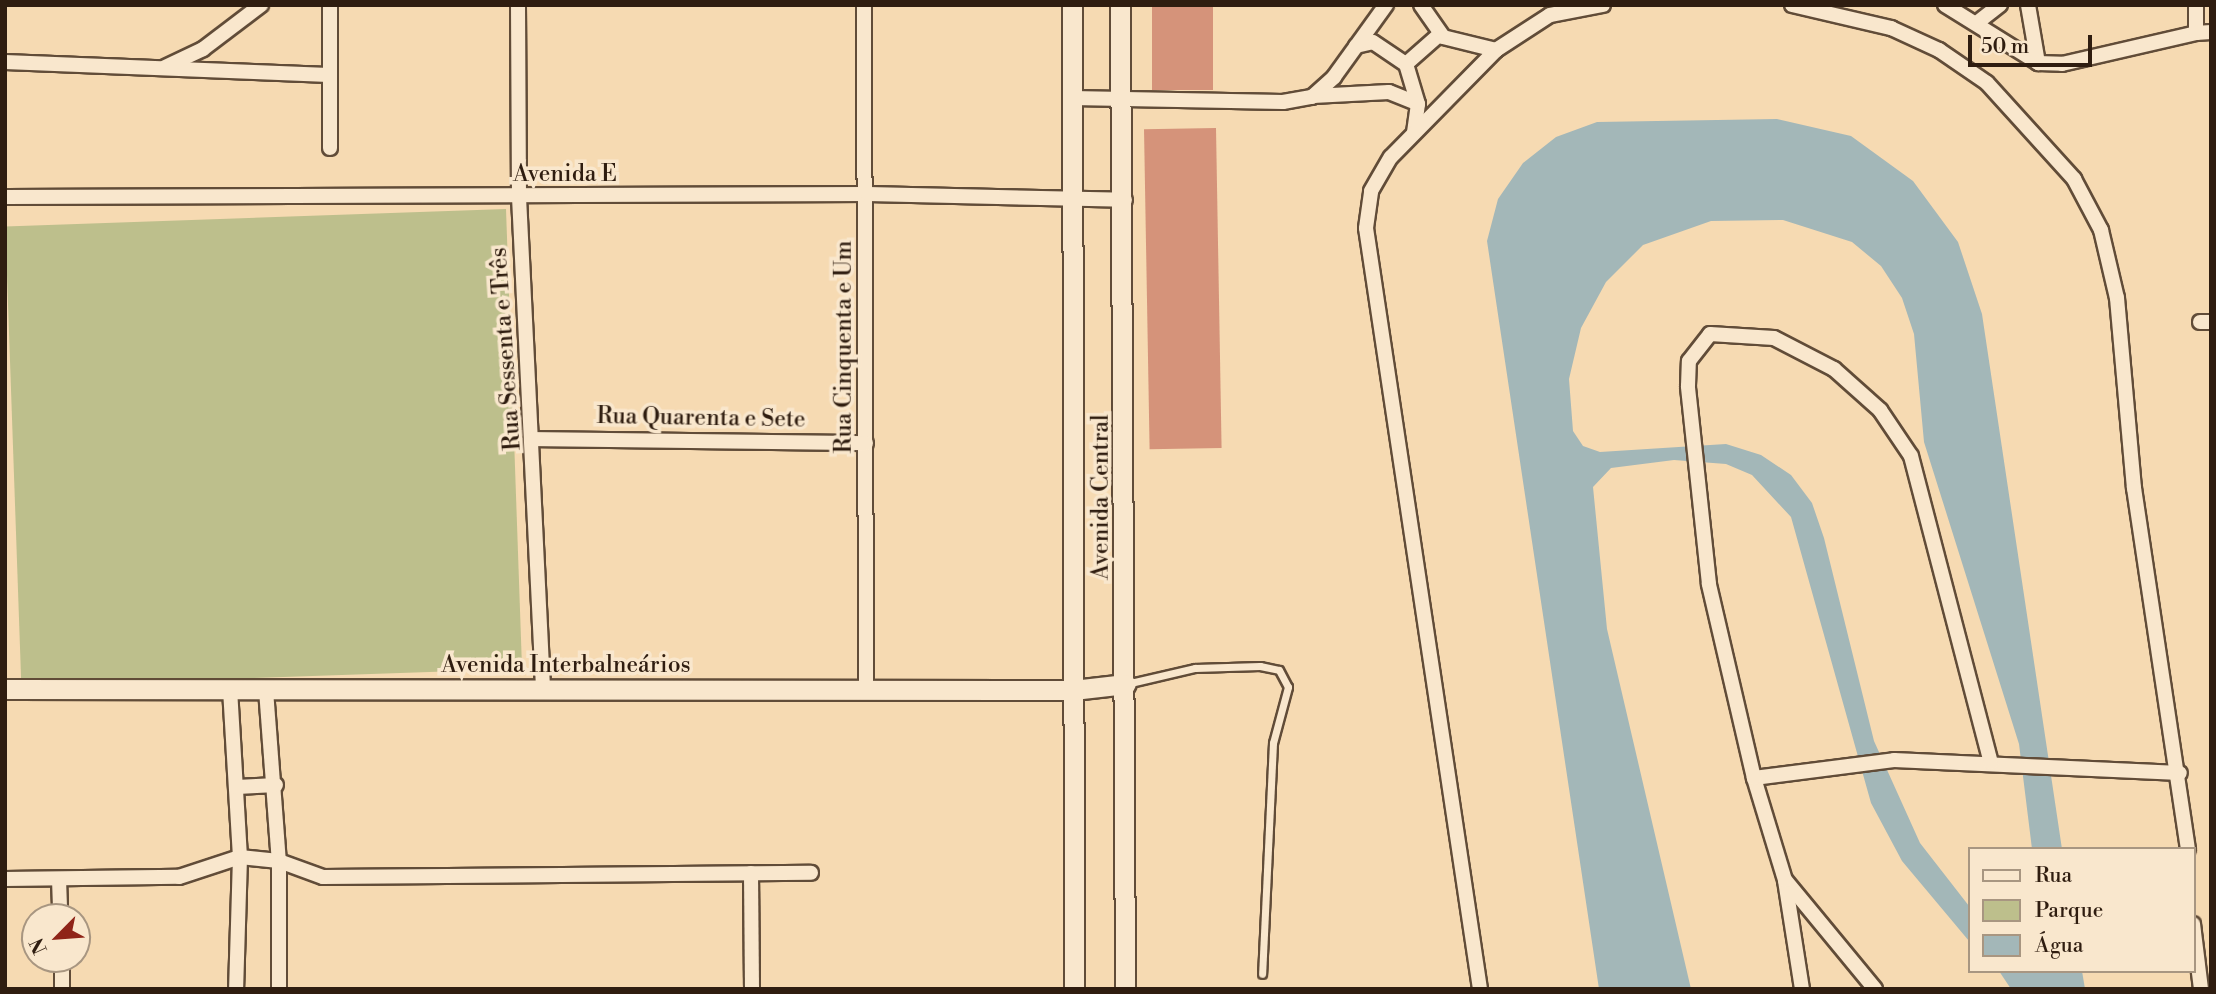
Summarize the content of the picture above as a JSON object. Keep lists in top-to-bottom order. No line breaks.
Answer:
{"streets":{"main road":["Avenida Central","Avenida Interbalneários"],"street":["Avenida E","Rua Cinquenta e Um","Rua Sessenta e Três","Rua Quarenta e Sete"]},"crossings":[["Avenida E","Rua Cinquenta e Um"],["Avenida E","Rua Sessenta e Três"],["Avenida E","Avenida Central"],["Rua Cinquenta e Um","Rua Quarenta e Sete"],["Rua Cinquenta e Um","Avenida Interbalneários"],["Rua Sessenta e Três","Rua Quarenta e Sete"],["Rua Sessenta e Três","Avenida Interbalneários"],["Avenida Central","Avenida Interbalneários"]],"legend":["Rua","Parque","Água"],"scale_bar":"50 m","north":"bottom left"}
